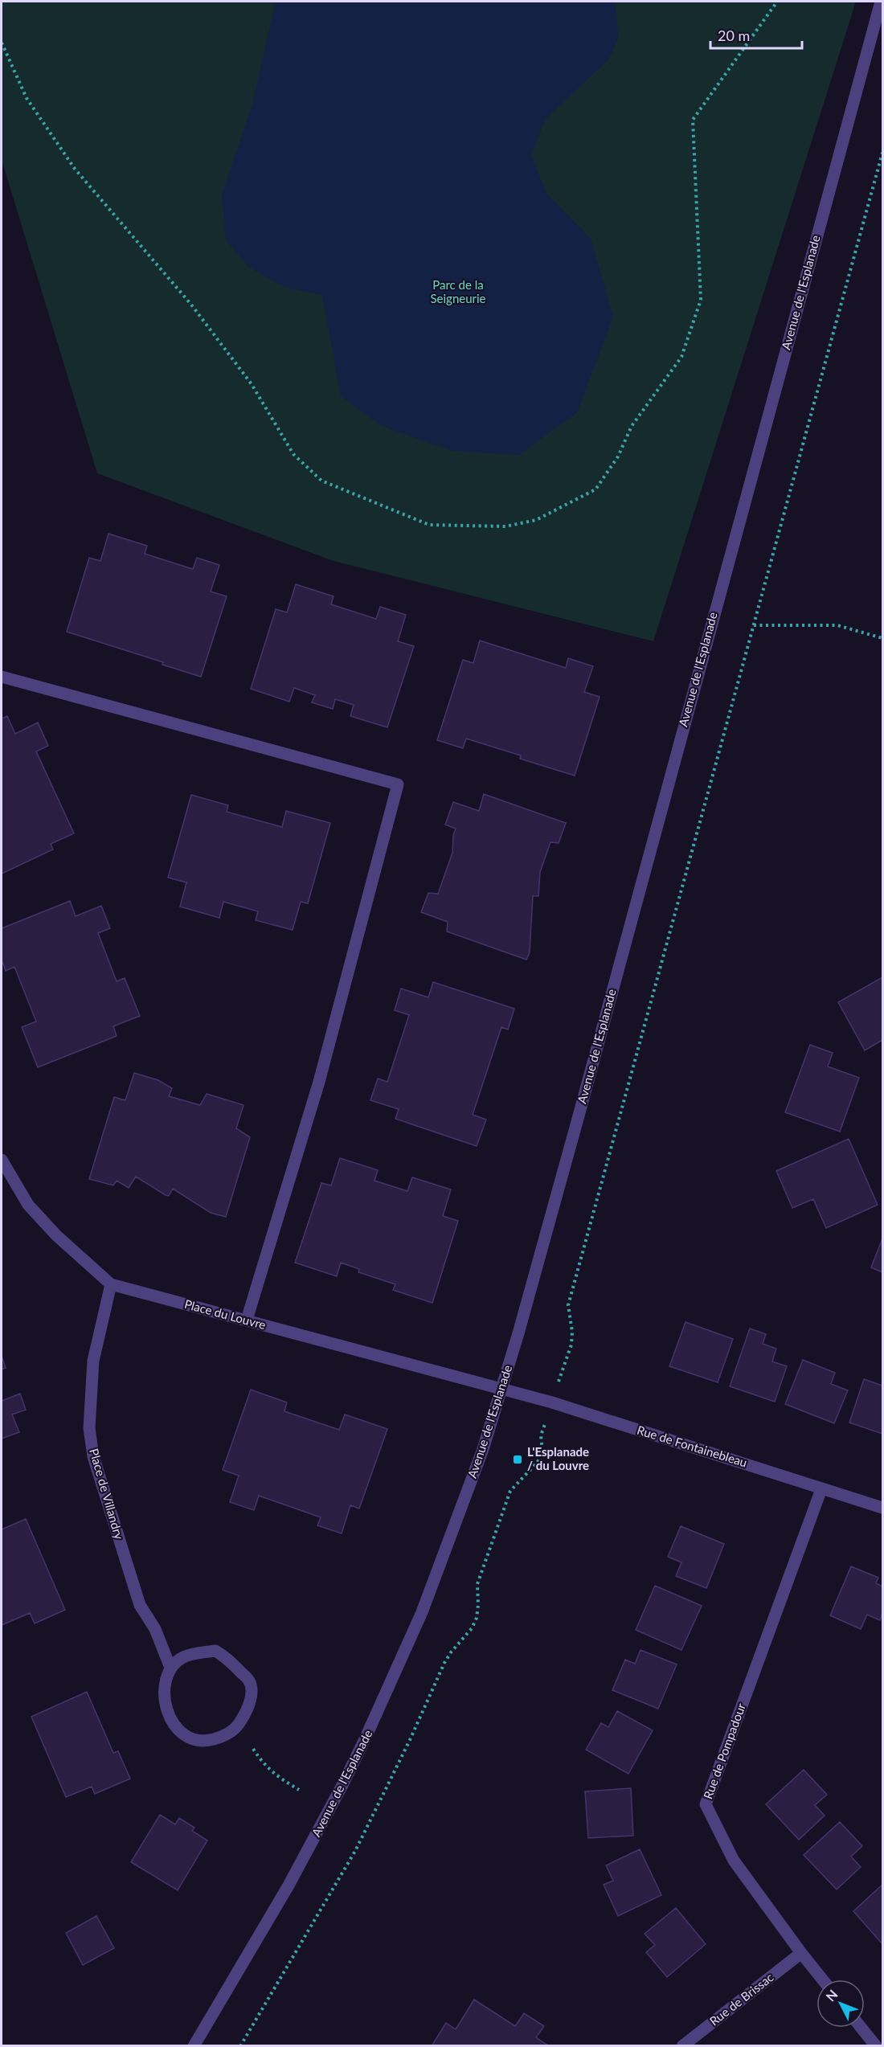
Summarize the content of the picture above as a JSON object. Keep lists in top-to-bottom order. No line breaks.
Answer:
{"streets":{"street":["Avenue de l'Esplanade","Place du Louvre","Rue de Fontainebleau","Place de Villandry","Rue de Pompadour","Rue de Brissac"]},"crossings":[["Avenue de l'Esplanade","Place du Louvre"],["Avenue de l'Esplanade","Rue de Fontainebleau"],["Place du Louvre","Rue de Fontainebleau"],["Place du Louvre","Place de Villandry"],["Rue de Fontainebleau","Rue de Pompadour"],["Rue de Pompadour","Rue de Brissac"]],"parks":["Parc de la Seigneurie"],"places":{"transit":["L'Esplanade / du Louvre"]},"scale_bar":"20 m","north":"top left"}
